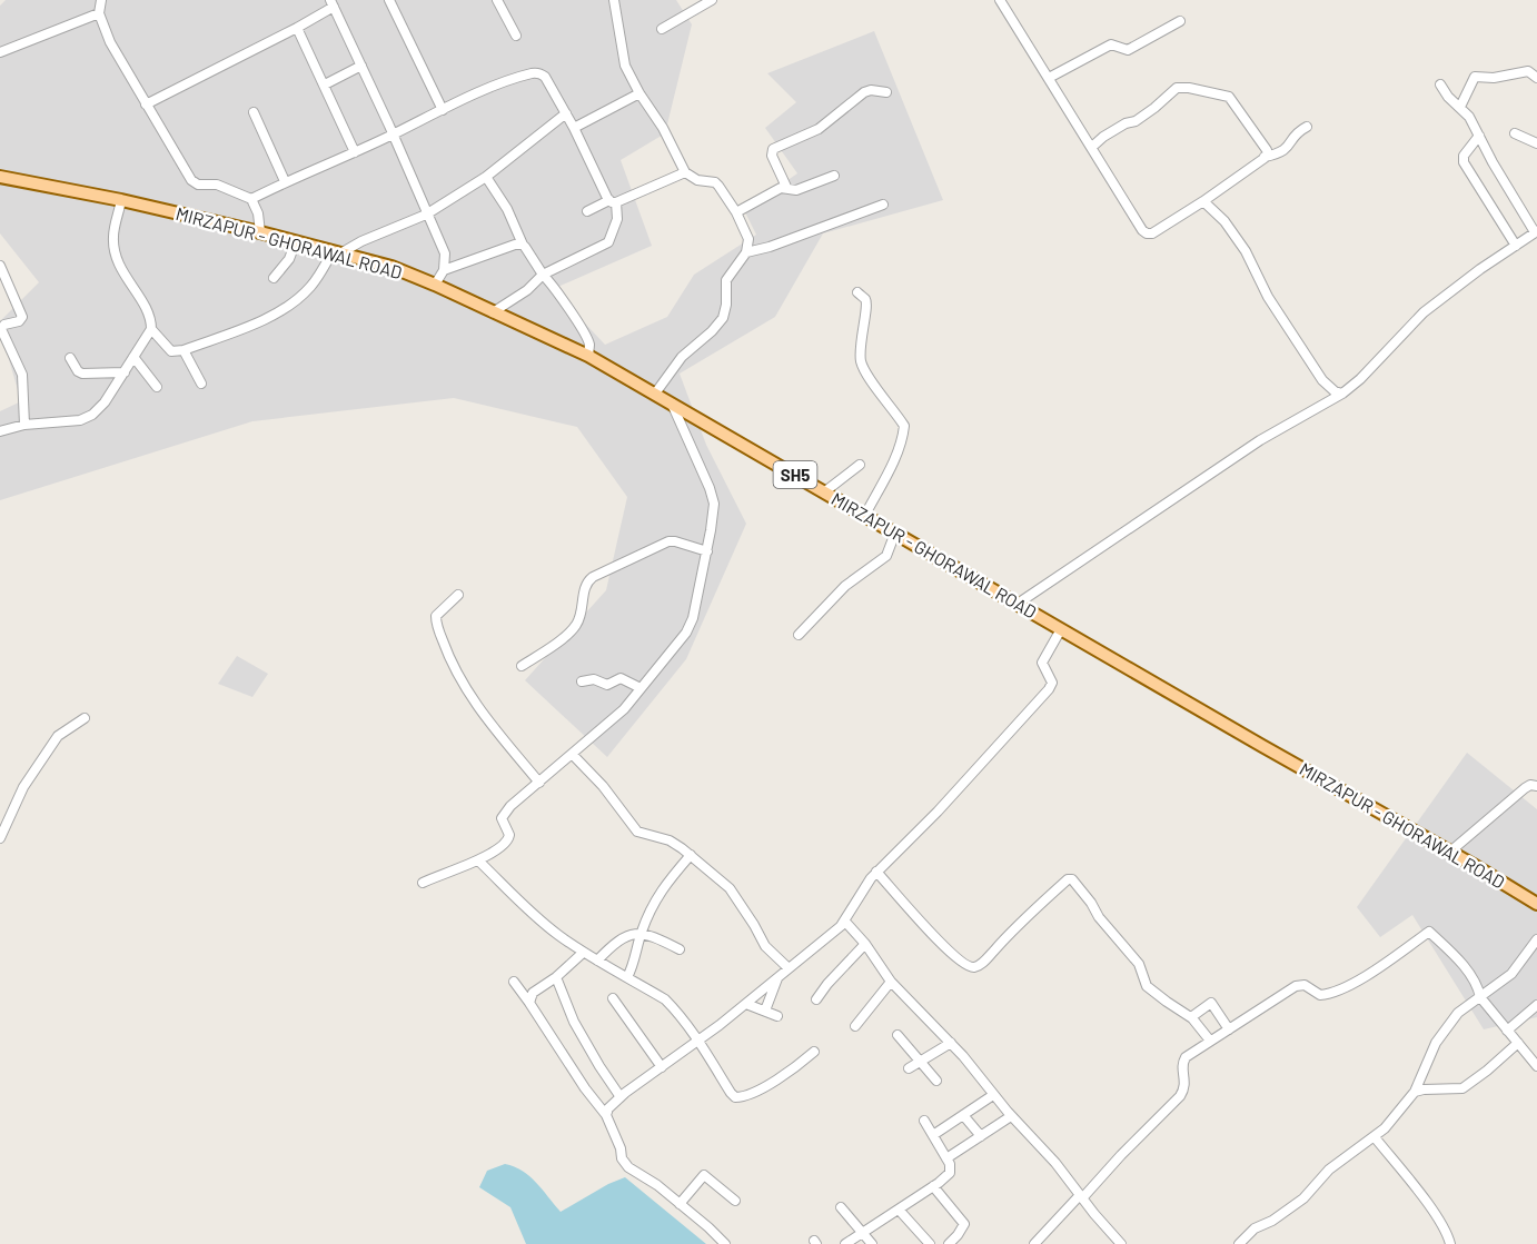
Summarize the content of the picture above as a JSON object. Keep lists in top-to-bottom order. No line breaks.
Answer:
{"streets":{"main road":["MIRZAPUR - GHORAWAL ROAD","SH5"]}}
